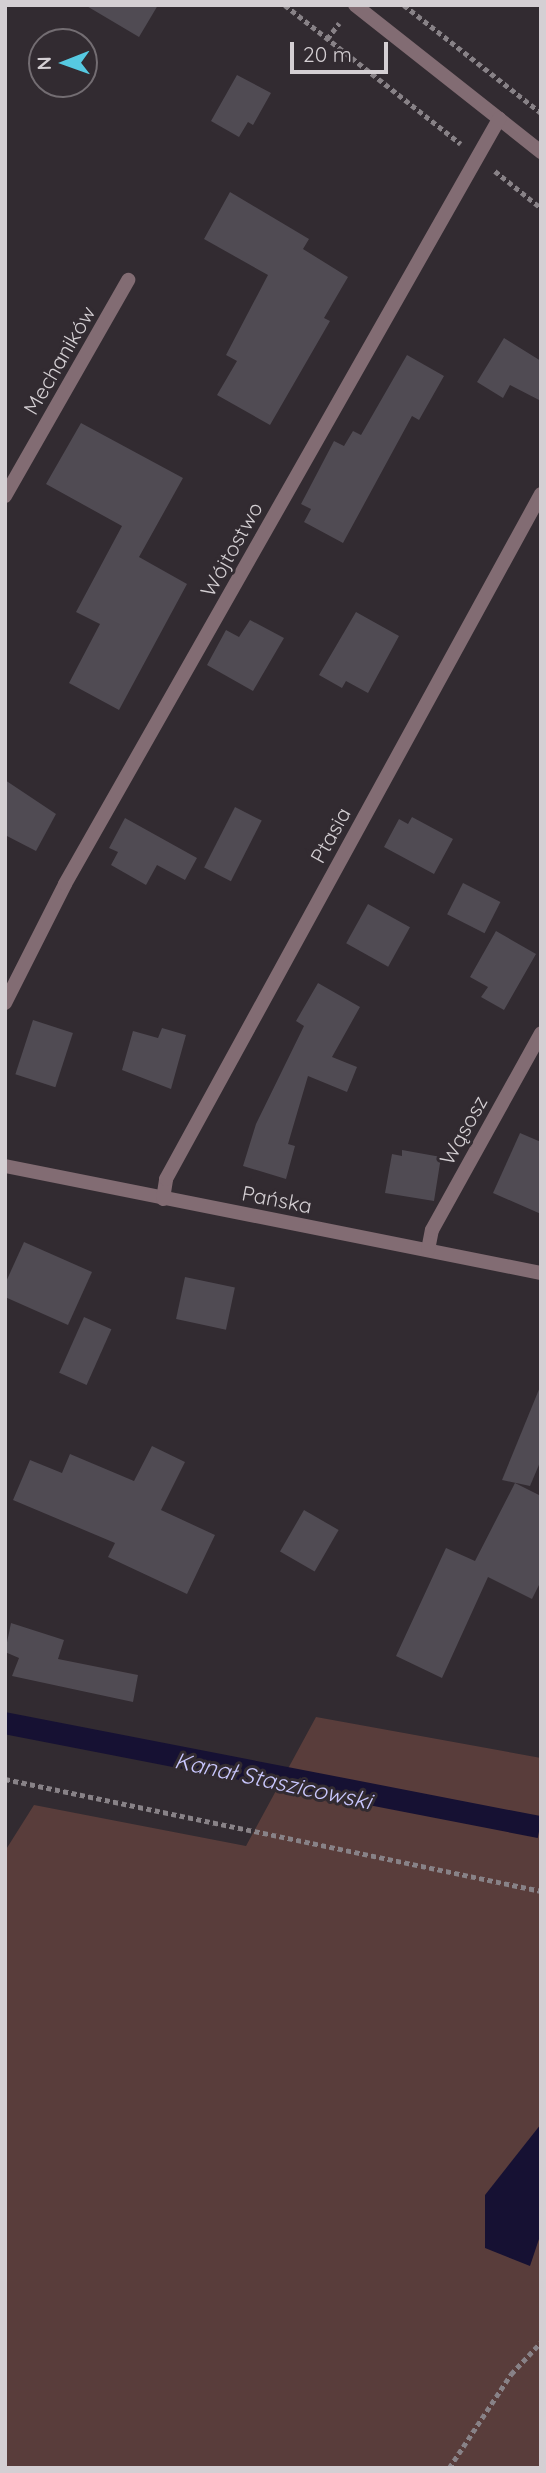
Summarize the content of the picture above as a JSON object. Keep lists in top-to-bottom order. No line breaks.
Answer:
{"streets":{"street":["Mechaników","Wójtostwo","Ptasia","Wąsosz","Pańska"]},"crossings":[["Ptasia","Pańska"],["Wąsosz","Pańska"]],"water":["Kanał Staszicowski"],"scale_bar":"20 m","north":"left"}
